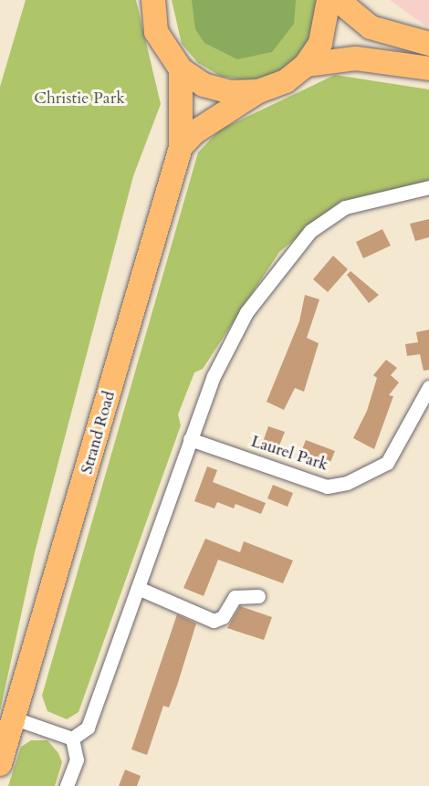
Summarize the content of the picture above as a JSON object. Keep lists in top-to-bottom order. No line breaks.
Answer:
{"streets":{"main road":["Strand Road"],"street":["Laurel Park"]},"parks":["Christie Park"]}
